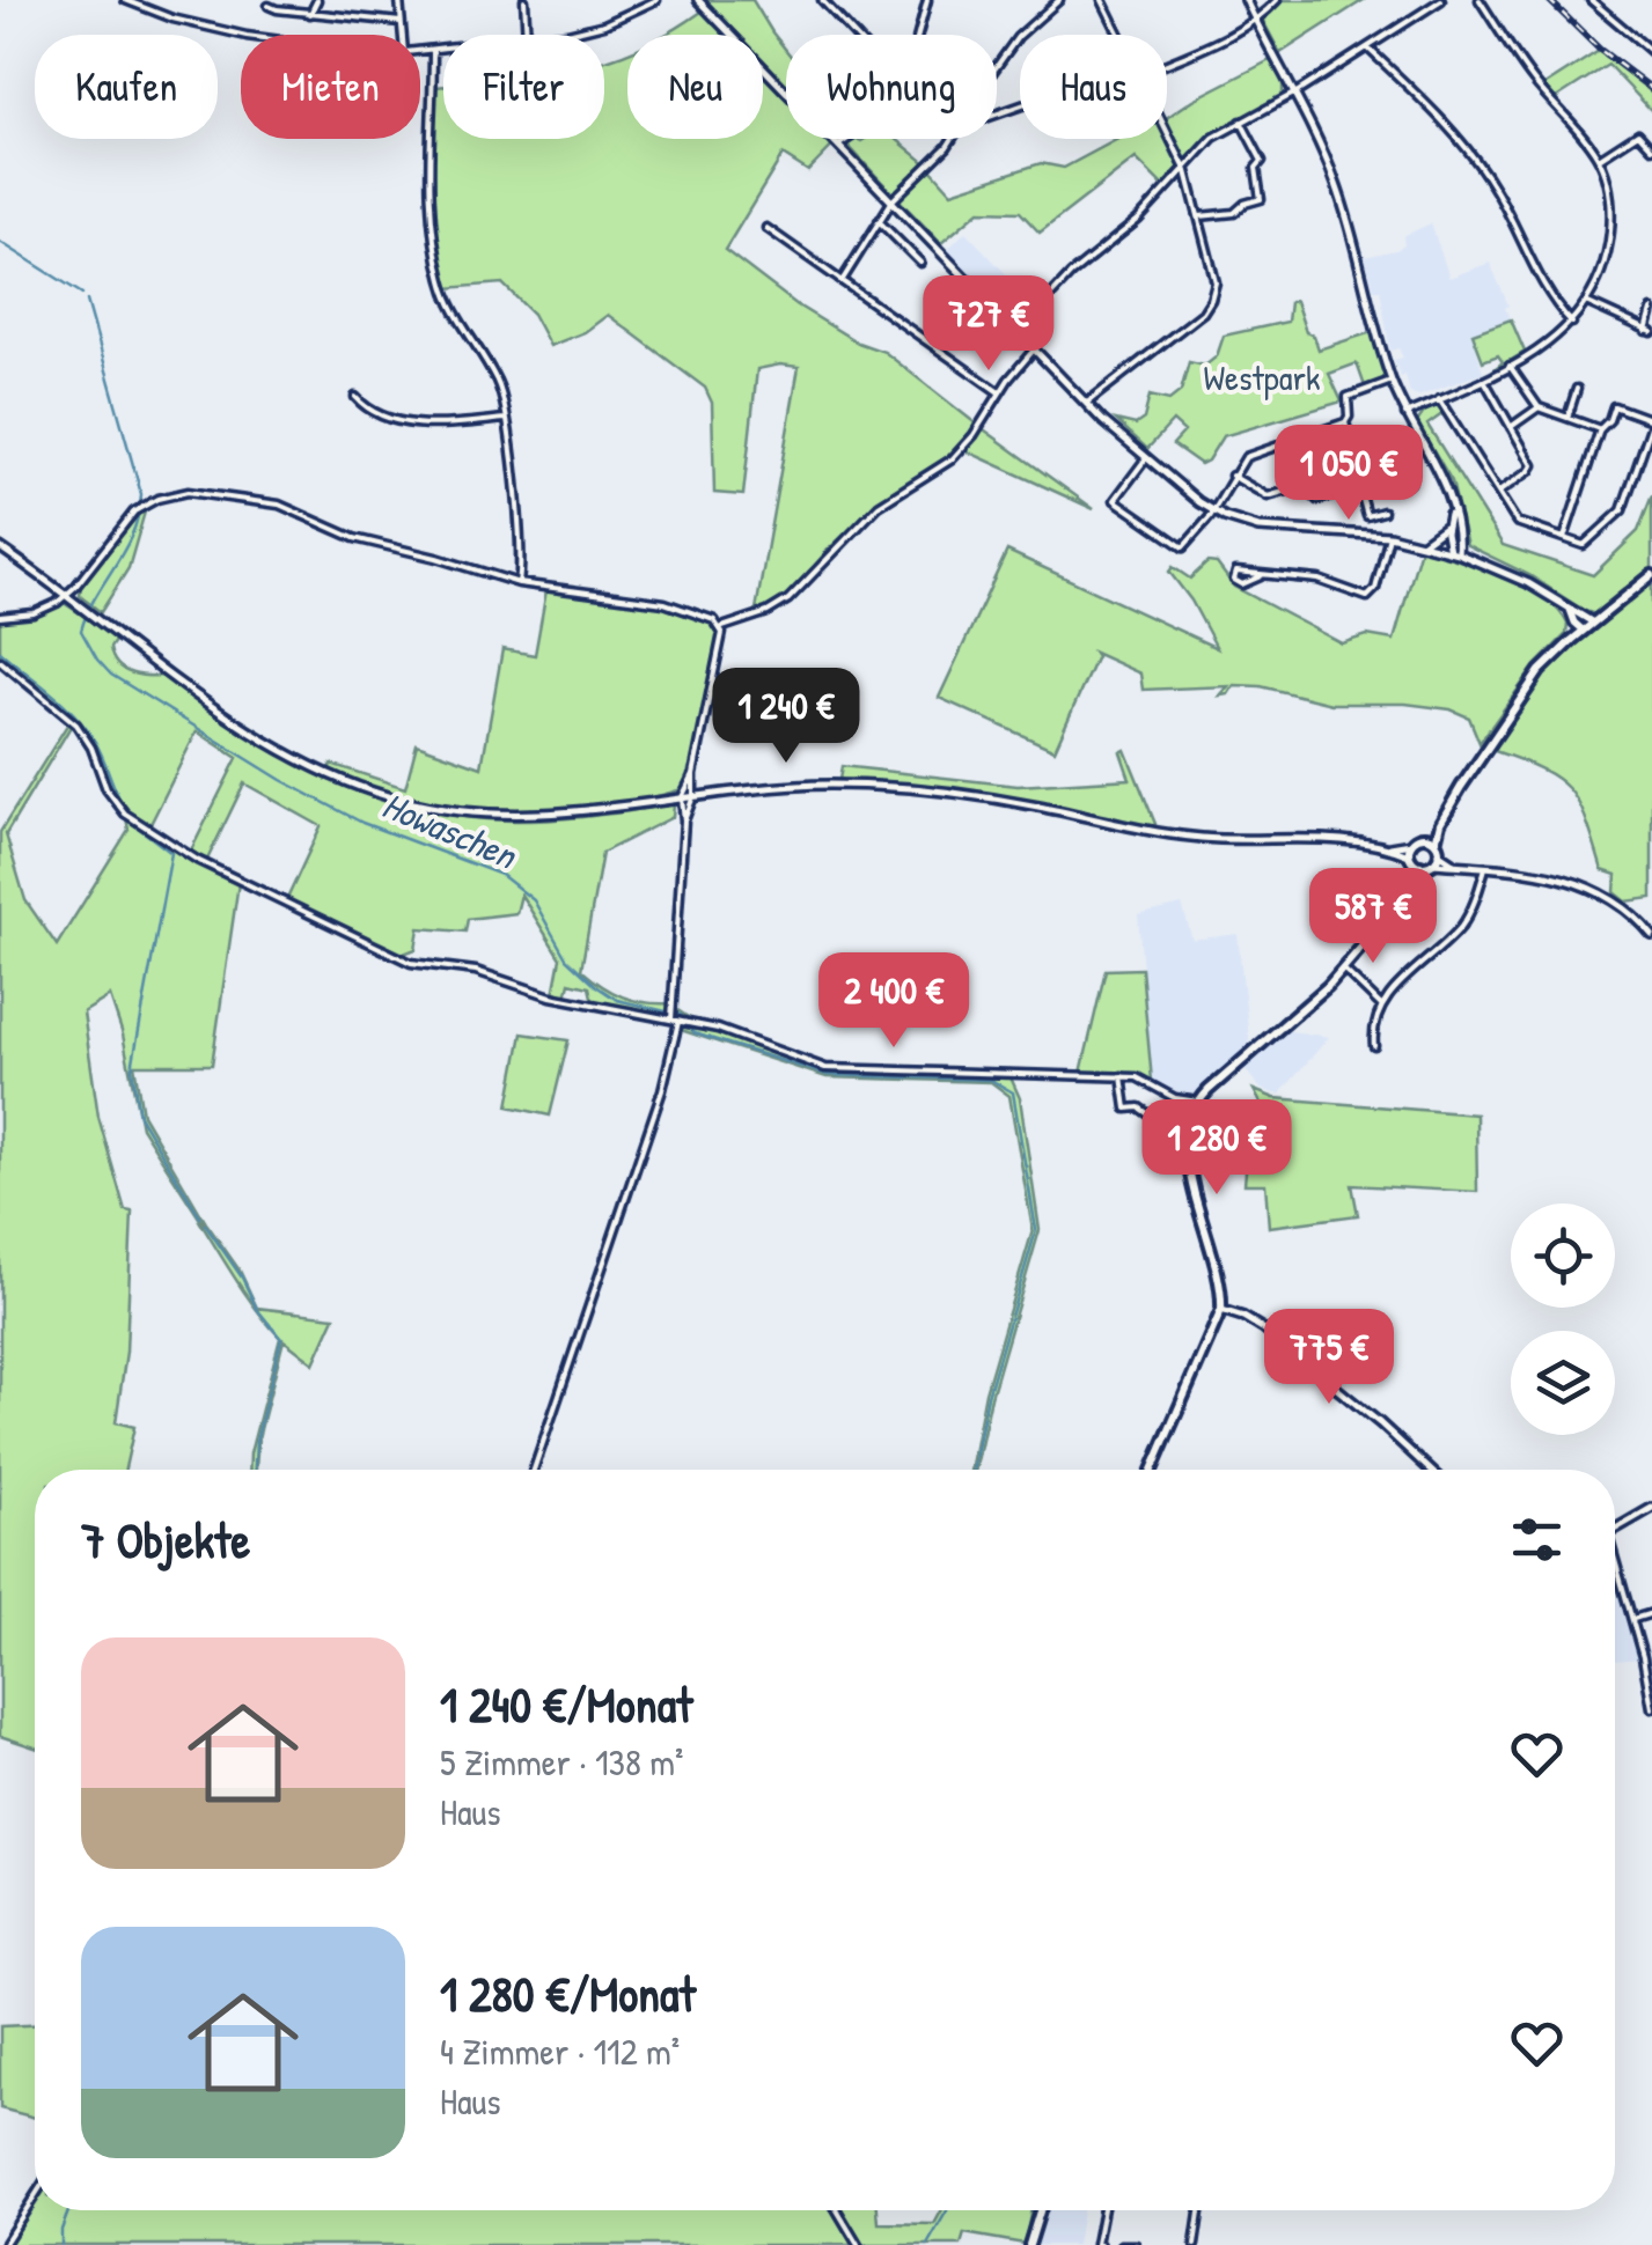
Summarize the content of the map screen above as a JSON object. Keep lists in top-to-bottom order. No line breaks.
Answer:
{"water":["Howaschen"],"parks":["Westpark"],"page":{"chip":["Kaufen","Mieten","Filter","Neu","Wohnung","Haus"],"price":["727 €","1 050 €","1 240 €","587 €","2 400 €","1 280 €","775 €"],"heading":"7 Objekte","list":[{"name":"1 240 €/Monat","note":"5 Zimmer · 138 m² · Haus"},{"name":"1 280 €/Monat","note":"4 Zimmer · 112 m² · Haus"}]}}
